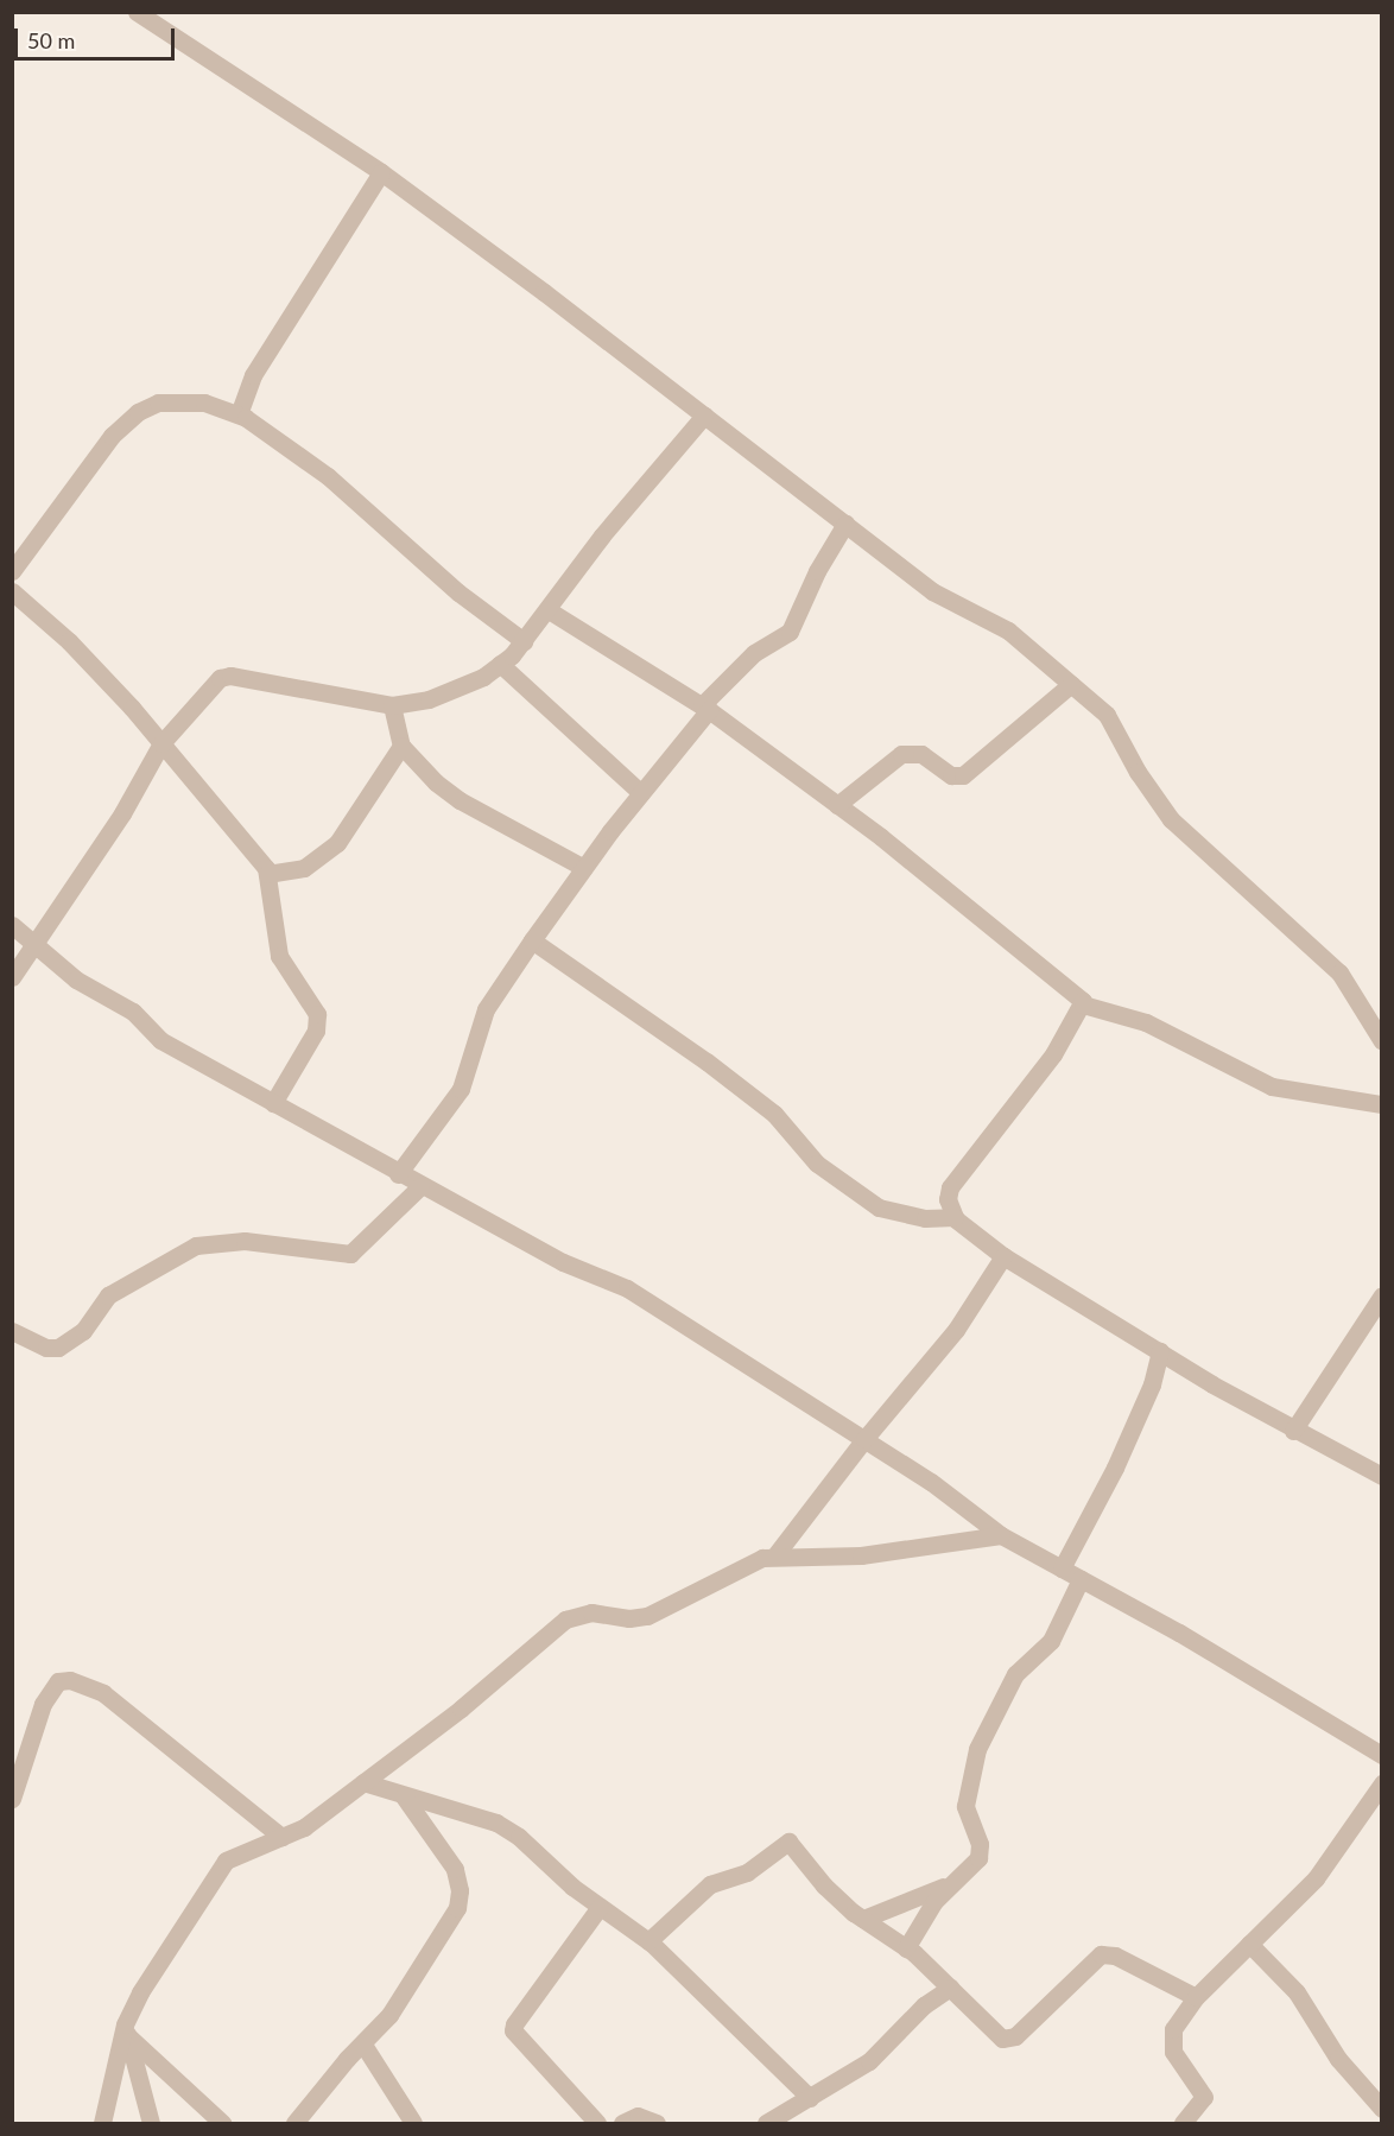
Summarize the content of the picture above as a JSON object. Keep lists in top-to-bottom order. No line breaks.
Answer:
{"scale_bar":"50 m"}
